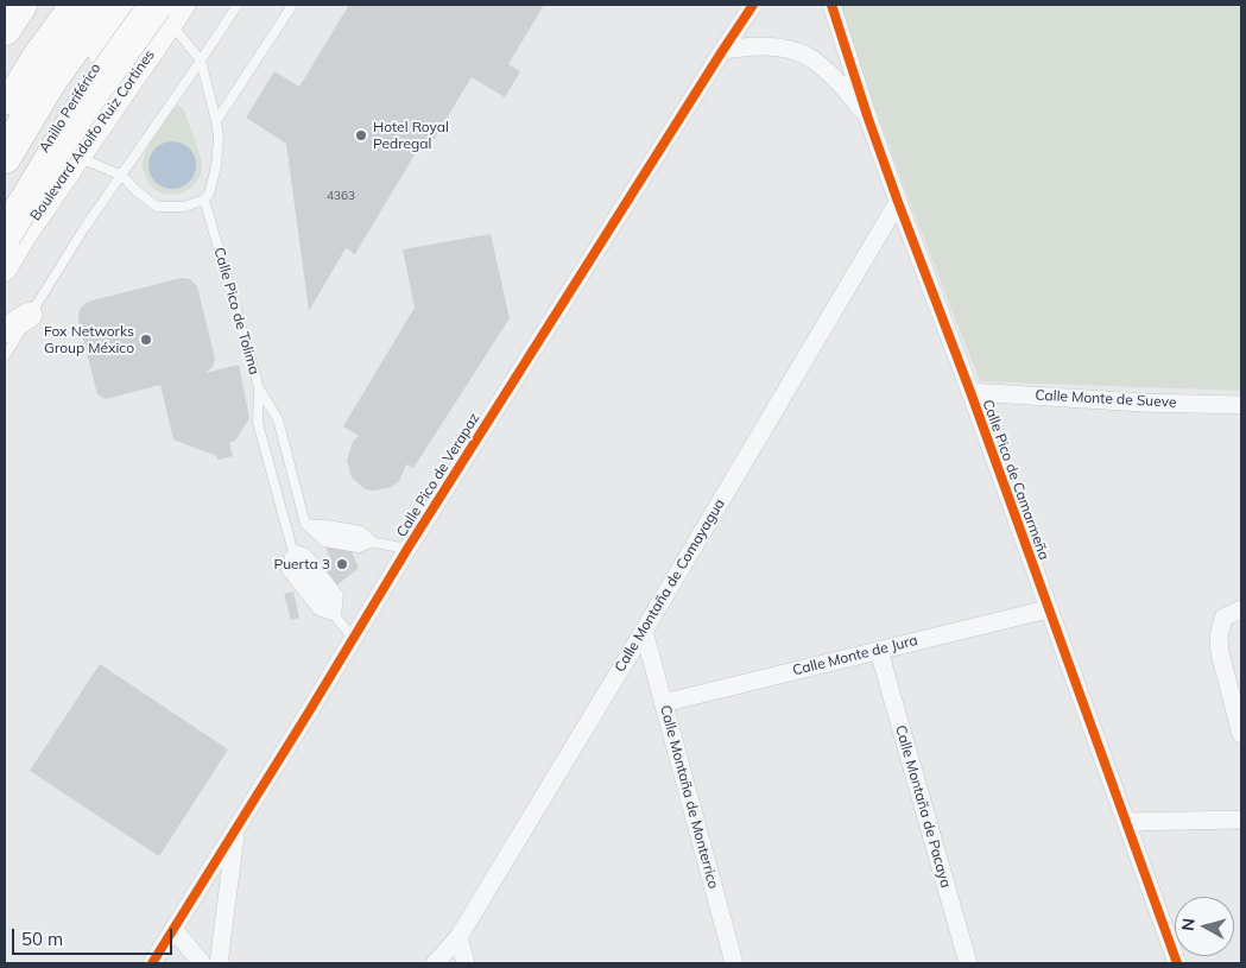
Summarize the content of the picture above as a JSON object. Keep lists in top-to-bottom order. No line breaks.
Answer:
{"streets":{"highway":["Anillo Periférico"],"main road":["Boulevard Adolfo Ruiz Cortines"],"street":["Calle Monte de Sueve","Calle Pico de Verapaz","Calle Pico de Camarmeña","Calle Montaña de Comayagua","Calle Monte de Jura","Calle Montaña de Monterrico","Calle Montaña de Pacaya"],"lane":["Calle Pico de Tolima"]},"crossings":[["Anillo Periférico","Boulevard Adolfo Ruiz Cortines"],["Calle Monte de Sueve","Calle Pico de Camarmeña"],["Calle Pico de Verapaz","Calle Pico de Camarmeña"],["Calle Pico de Camarmeña","Calle Montaña de Comayagua"],["Calle Pico de Camarmeña","Calle Monte de Jura"],["Calle Montaña de Comayagua","Calle Montaña de Monterrico"],["Calle Monte de Jura","Calle Montaña de Monterrico"],["Calle Monte de Jura","Calle Montaña de Pacaya"]],"places":["Hotel Royal Pedregal","Fox Networks Group México","Puerta 3"],"house_numbers":["4363"],"scale_bar":"50 m","north":"left"}
